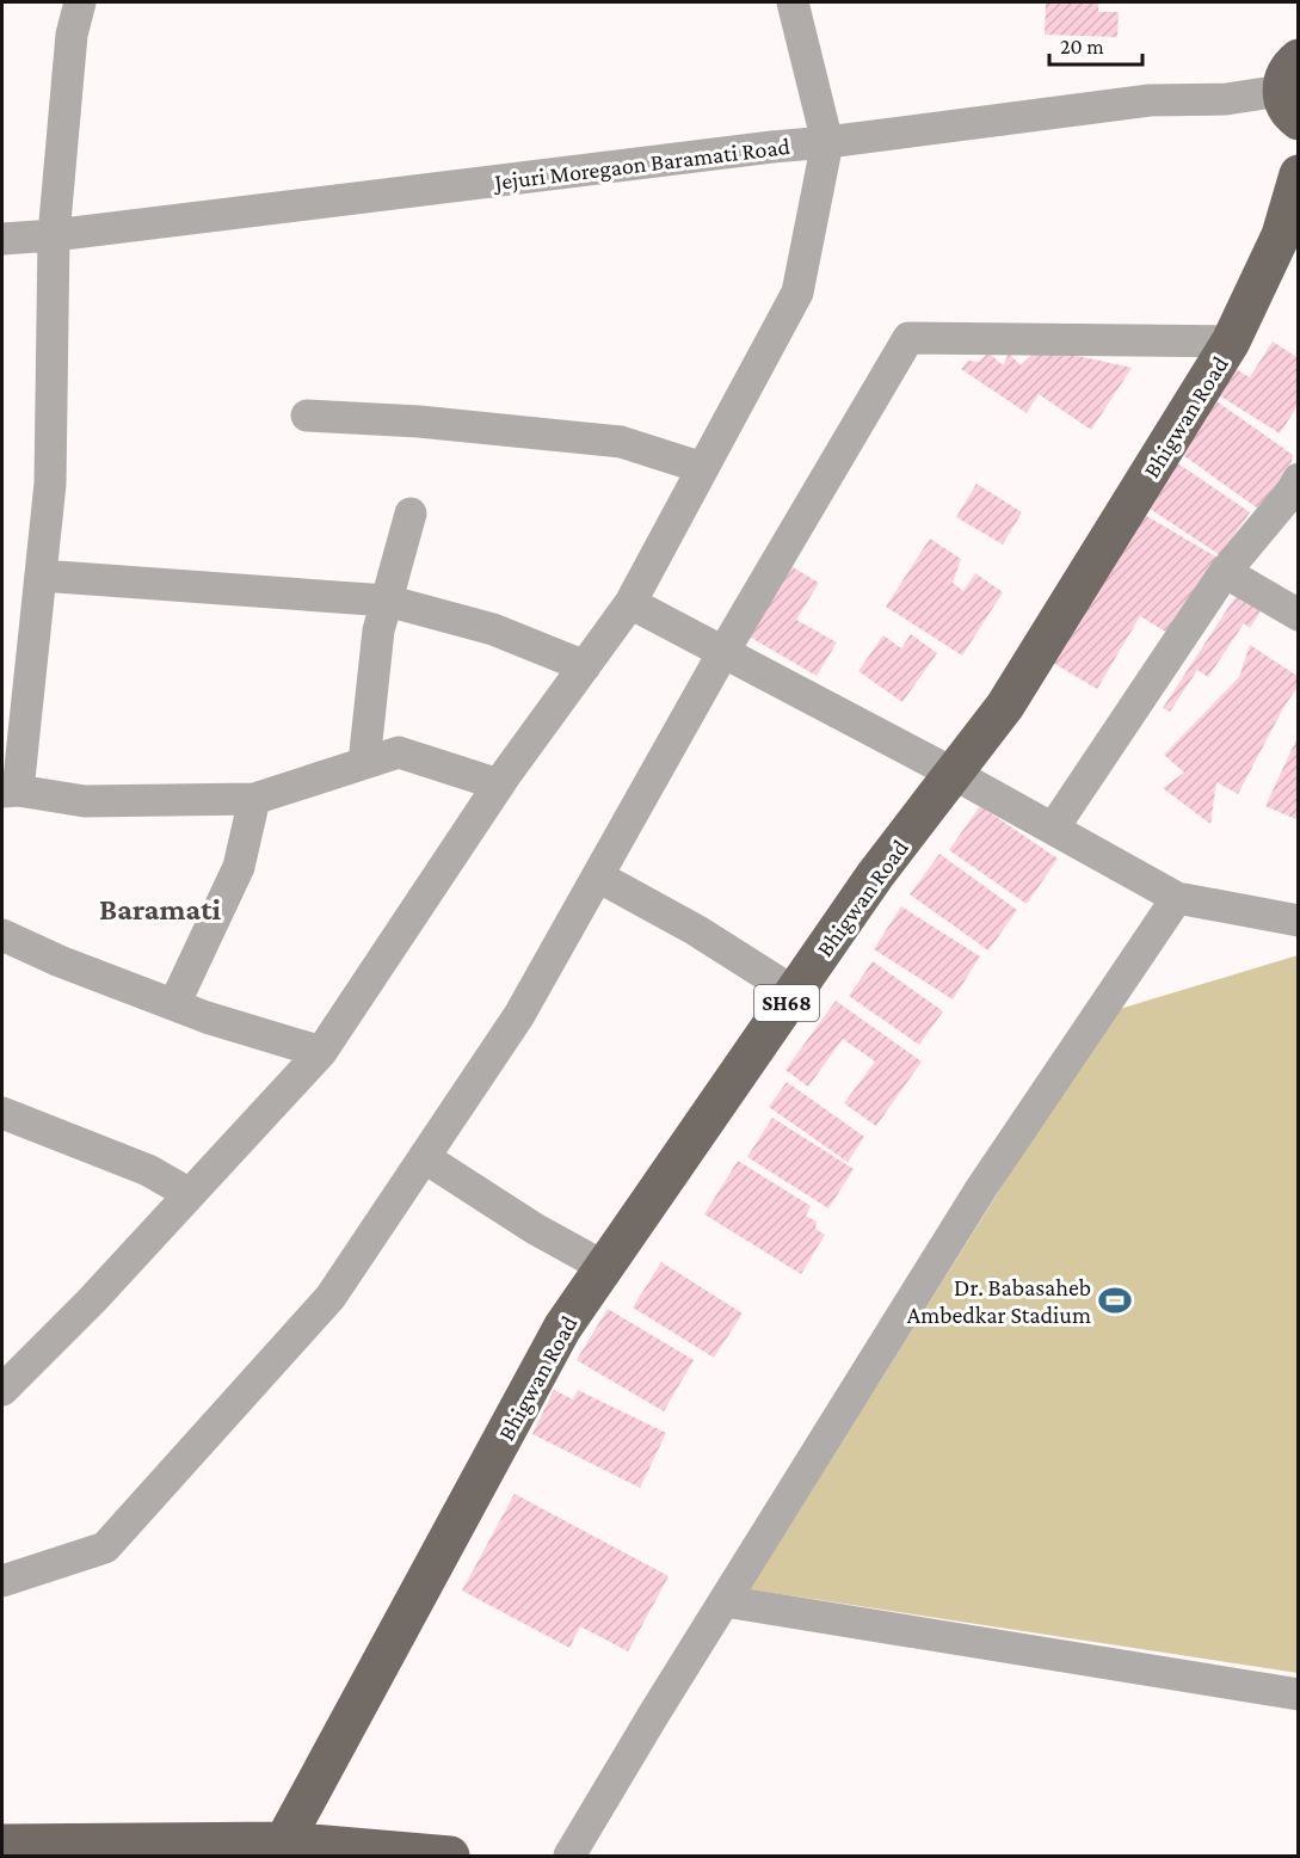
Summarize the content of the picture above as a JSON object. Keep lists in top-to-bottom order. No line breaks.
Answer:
{"streets":{"main road":["Bhigwan Road","SH68"],"street":["Jejuri Moregaon Baramati Road"]},"districts":["Baramati"],"places":{"sports":["Dr. Babasaheb Ambedkar Stadium"]},"scale_bar":"20 m"}
